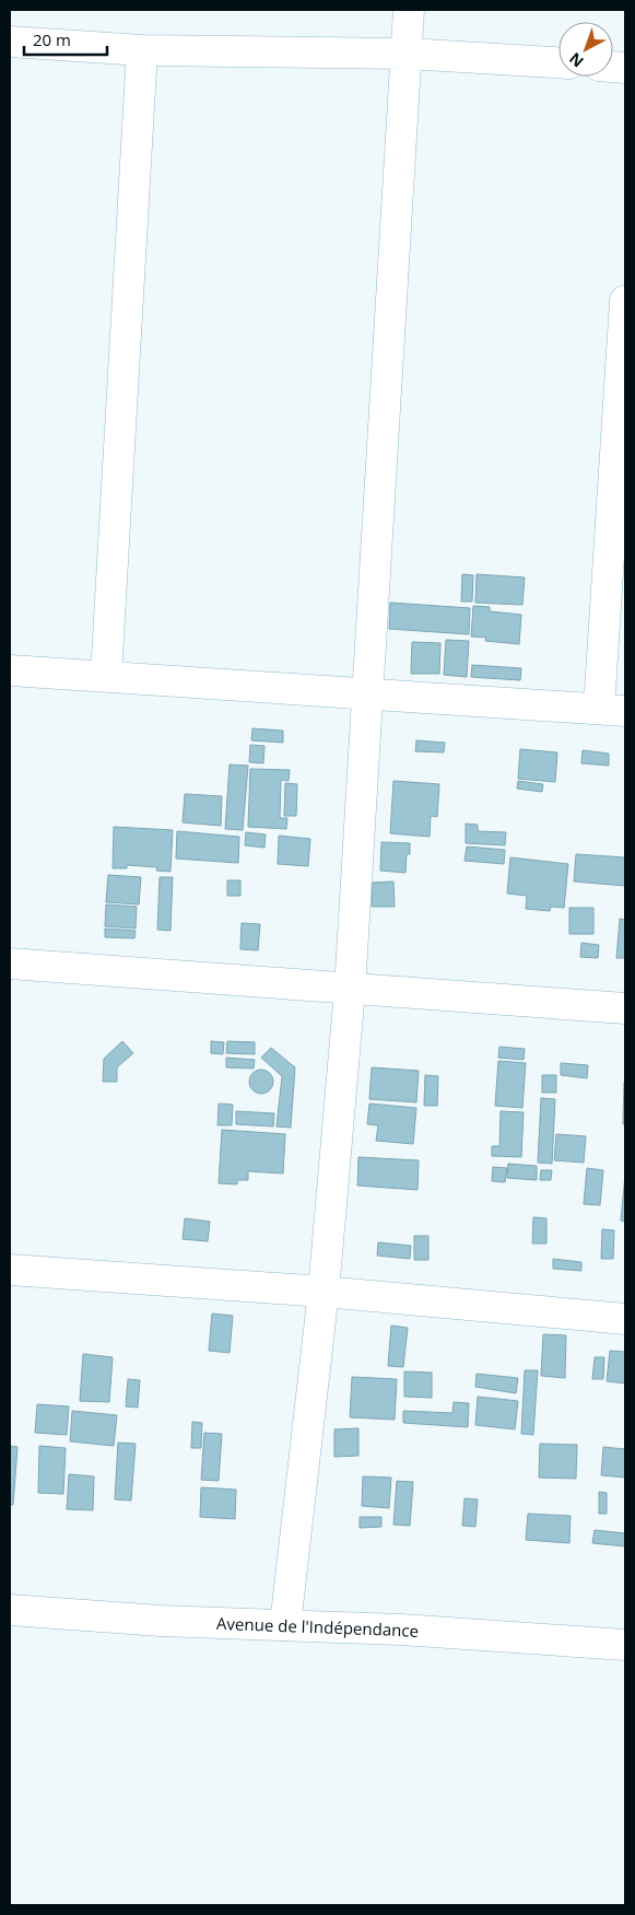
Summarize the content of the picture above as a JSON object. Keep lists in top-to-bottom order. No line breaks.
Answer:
{"streets":{"main road":["Avenue de l'Indépendance"]},"scale_bar":"20 m","north":"bottom left"}
